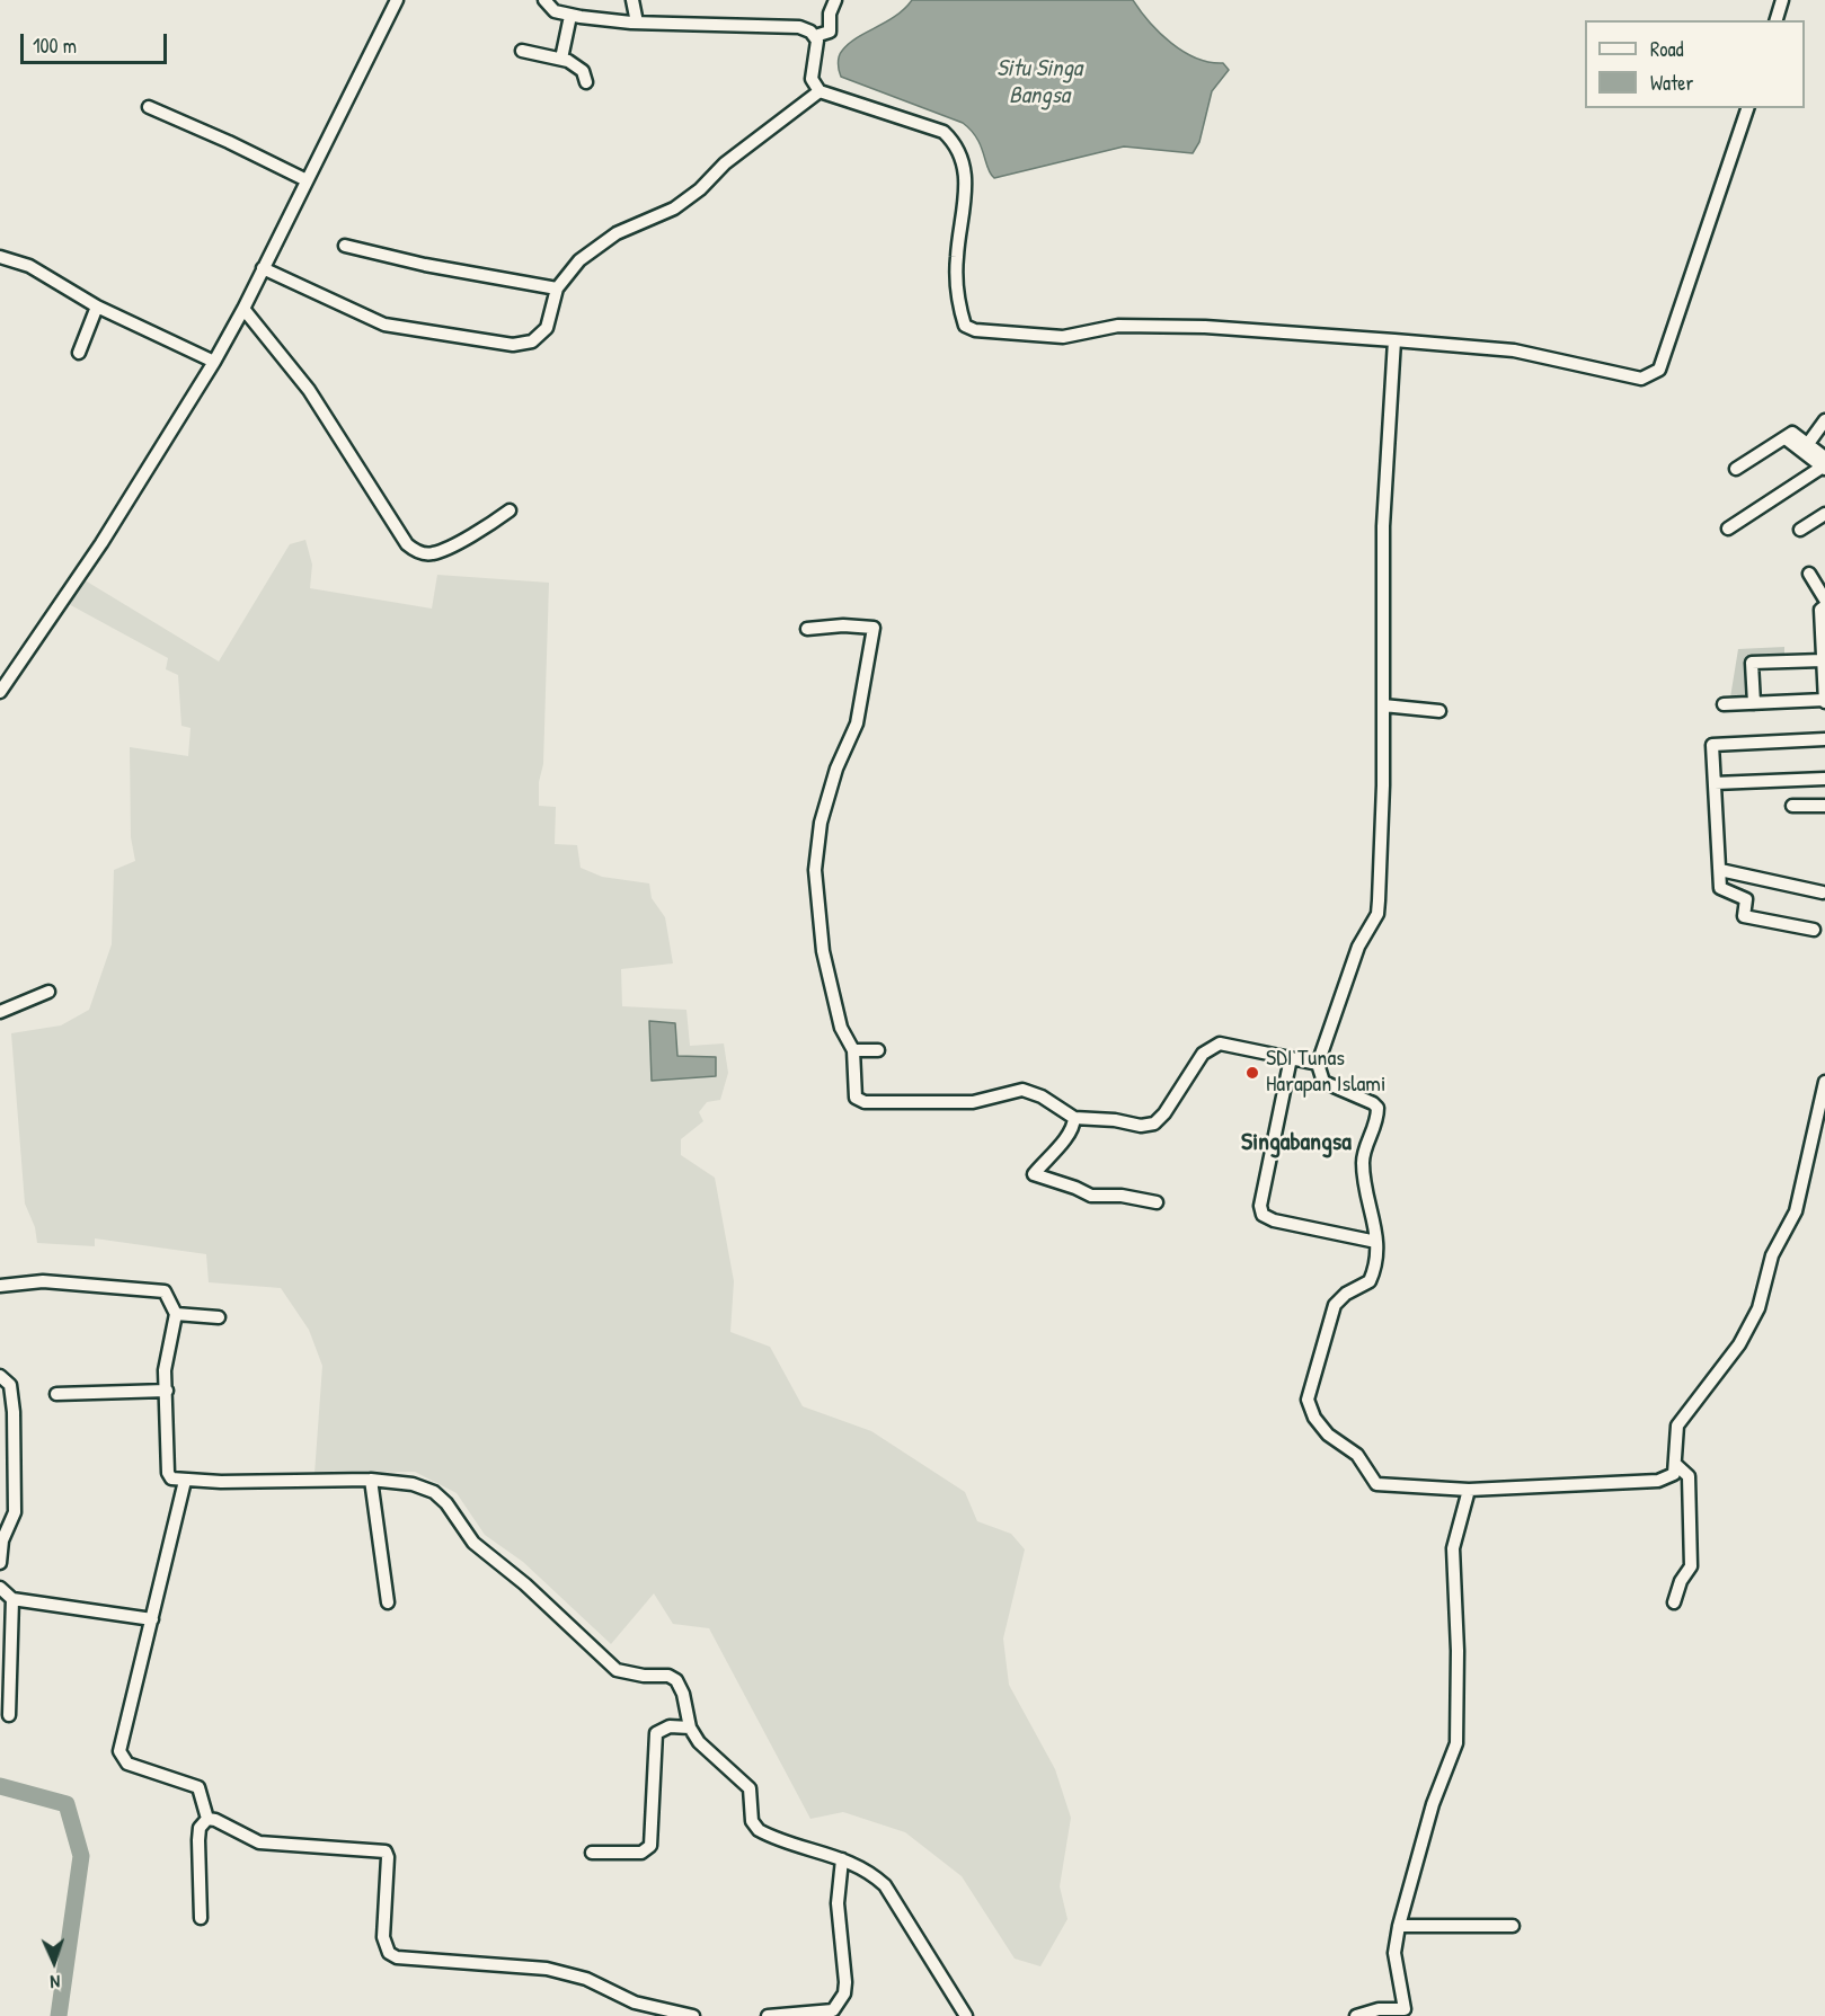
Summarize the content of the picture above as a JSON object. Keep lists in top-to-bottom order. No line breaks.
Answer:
{"districts":["Singabangsa"],"water":["Situ Singa Bangsa"],"places":["SDI Tunas Harapan Islami"],"legend":["Road","Water"],"scale_bar":"100 m","north":"bottom"}
